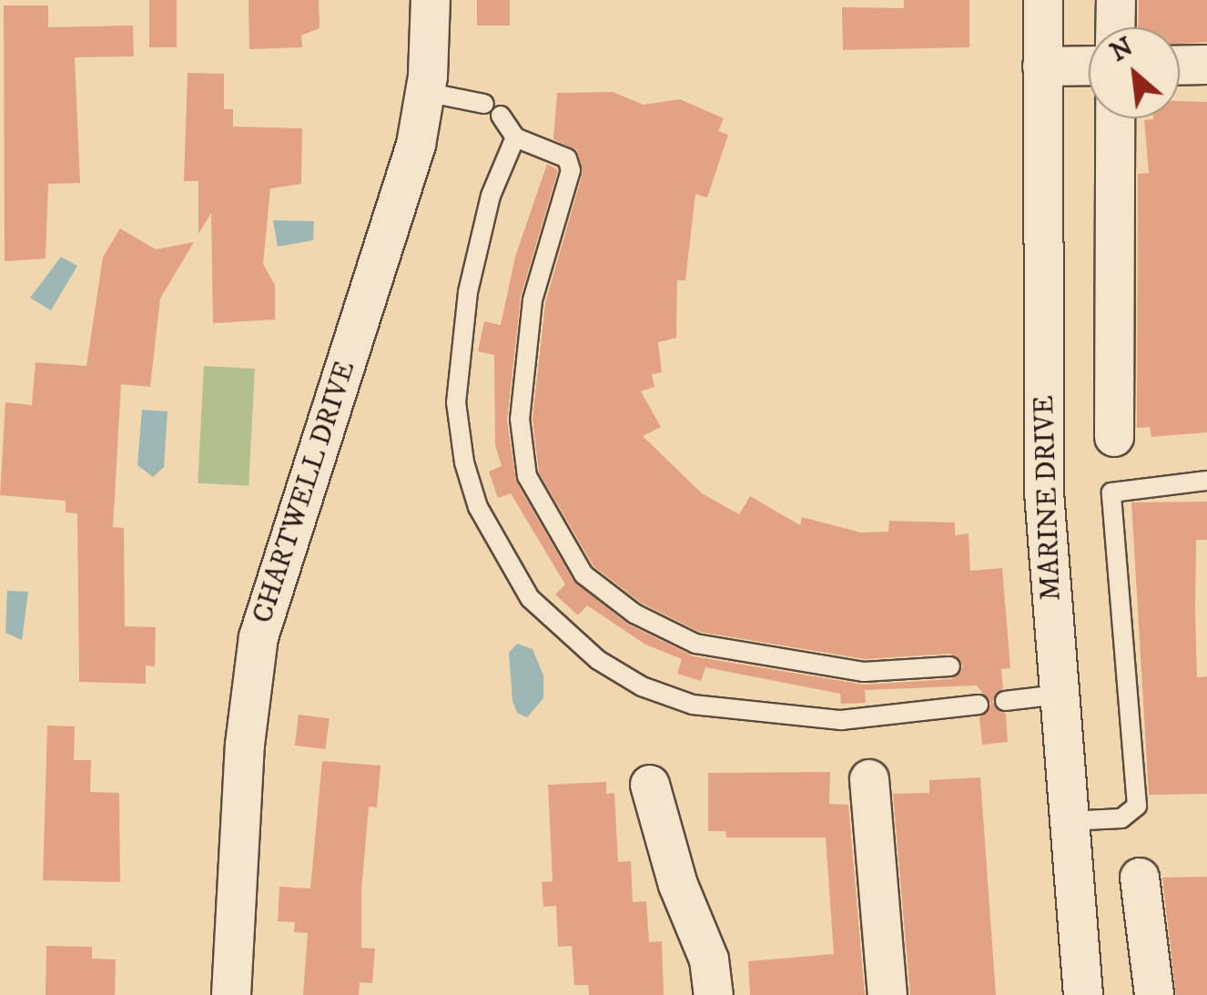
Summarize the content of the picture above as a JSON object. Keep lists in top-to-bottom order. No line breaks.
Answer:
{"streets":{"street":["CHARTWELL DRIVE","MARINE DRIVE"]},"north":"top left"}
